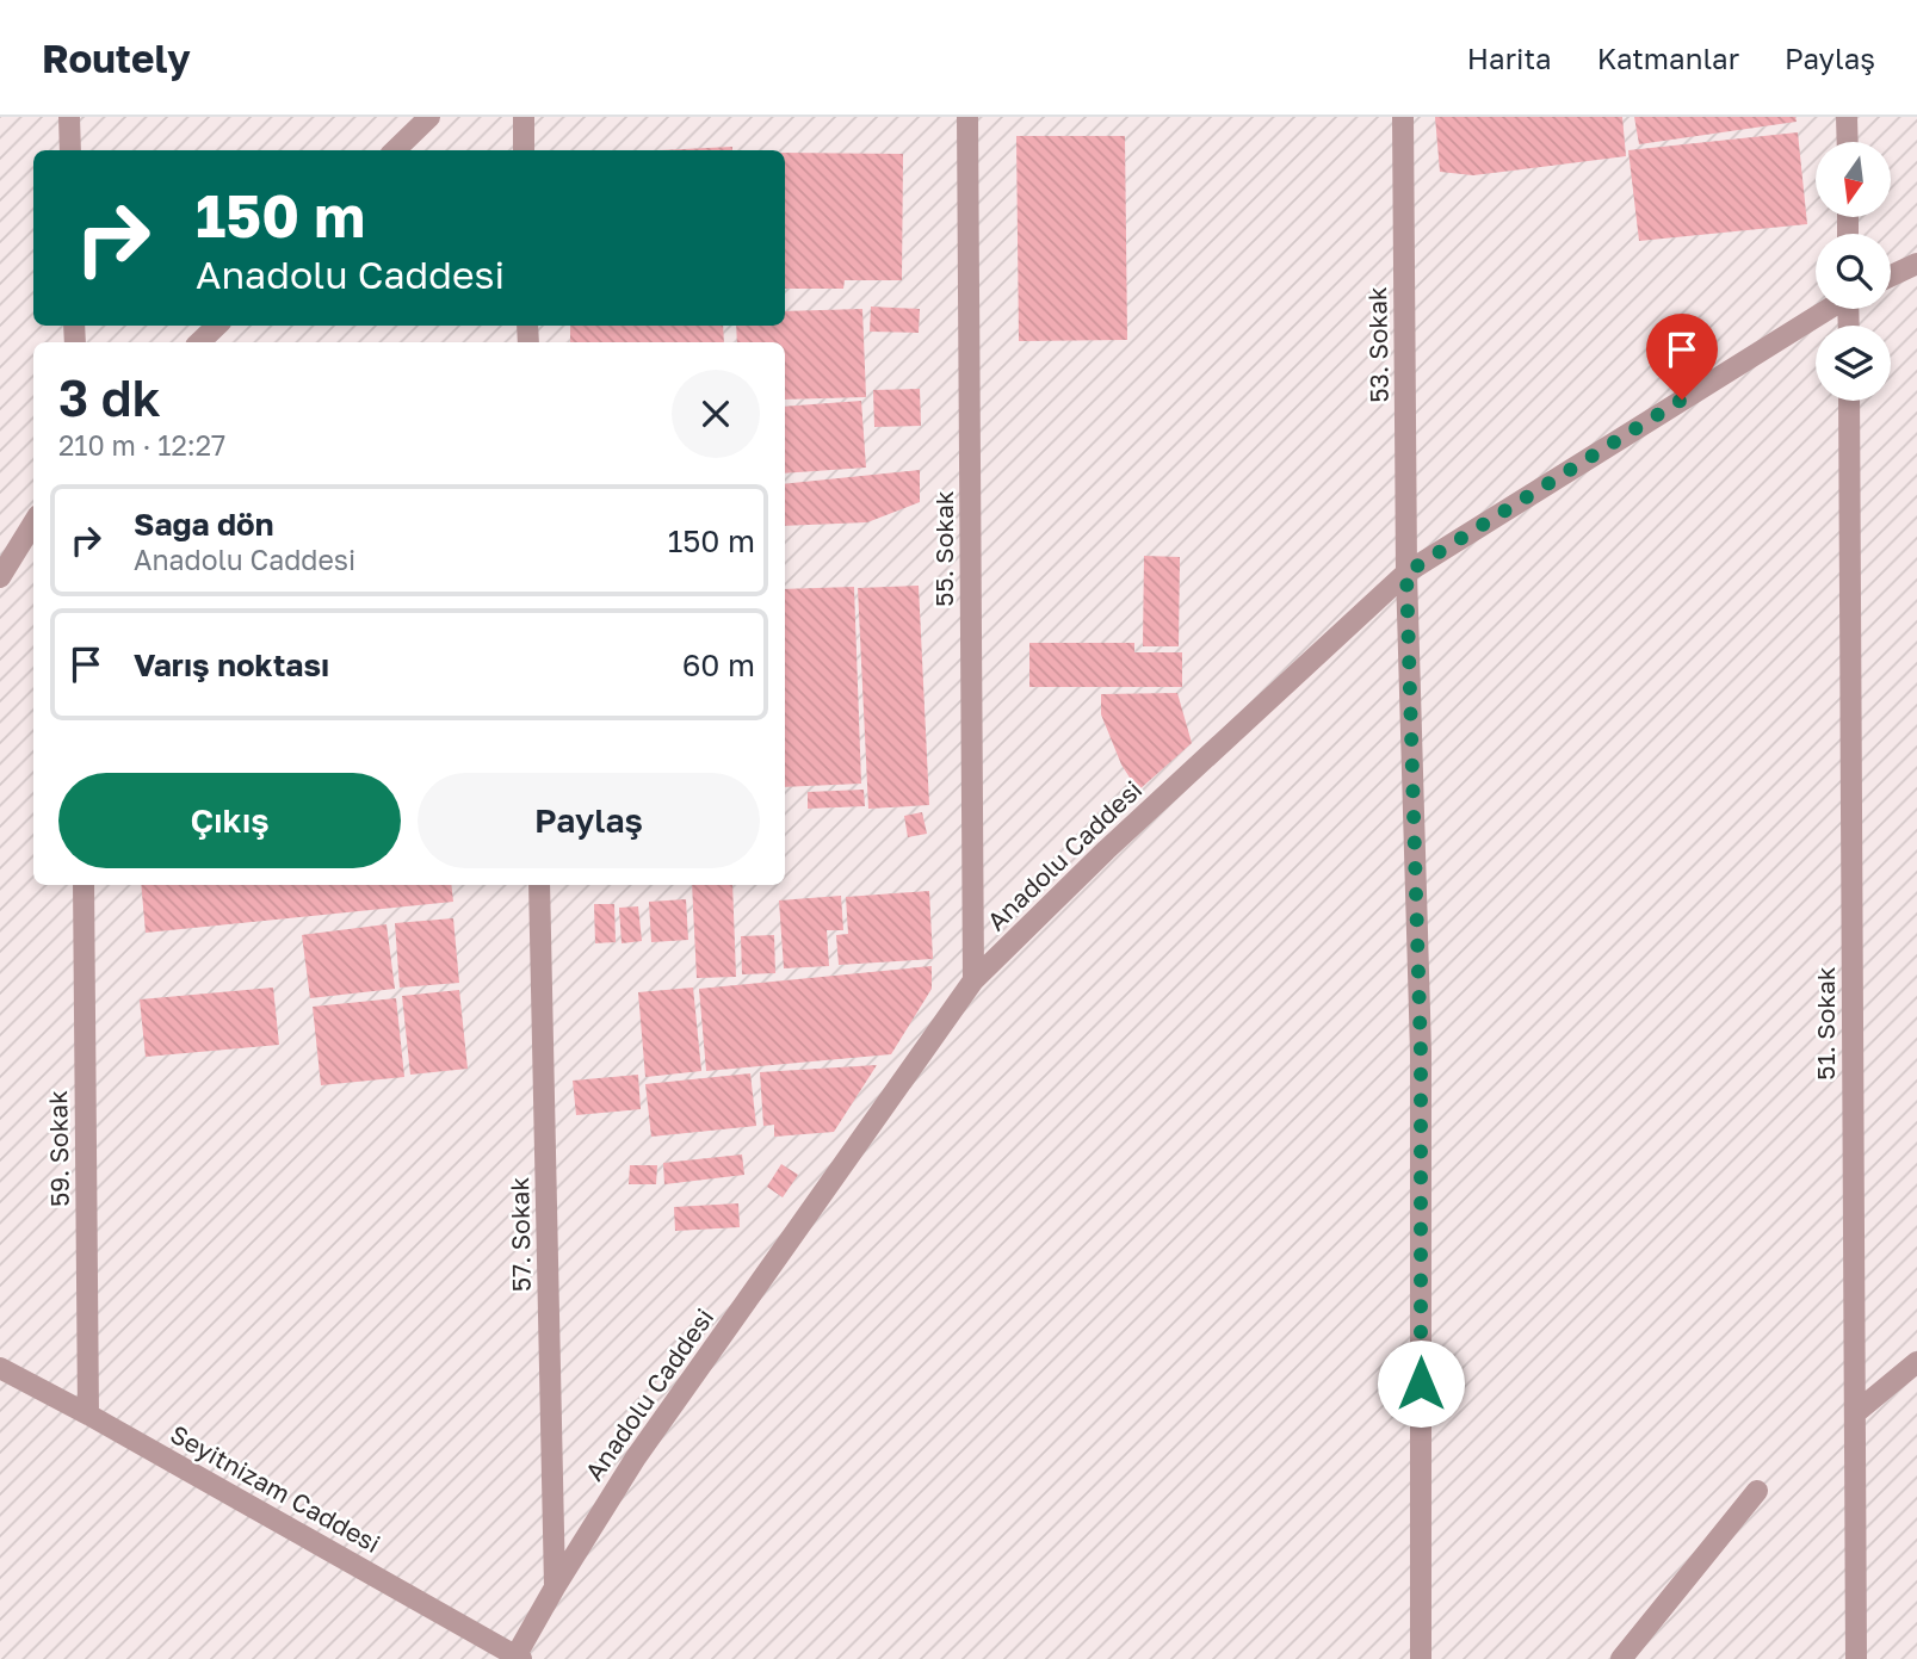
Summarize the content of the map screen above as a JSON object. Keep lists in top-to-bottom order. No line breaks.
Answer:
{"streets":{"street":["53. Sokak","55. Sokak","Anadolu Caddesi","51. Sokak","59. Sokak","57. Sokak","Seyitnizam Caddesi"]},"crossings":[["53. Sokak","Anadolu Caddesi"],["55. Sokak","Anadolu Caddesi"],["Anadolu Caddesi","57. Sokak"],["Anadolu Caddesi","Seyitnizam Caddesi"],["59. Sokak","Seyitnizam Caddesi"]],"north":"bottom","page":{"header":"Routely","nav":["Harita","Katmanlar","Paylaş"],"turn":["150 m","Anadolu Caddesi"],"heading":["3 dk","210 m · 12:27"],"list":[{"name":"Sağa dön","note":"Anadolu Caddesi","value":"150 m"},{"name":"Varış noktası","value":"60 m"}],"buttons":["Çıkış","Paylaş"]}}
